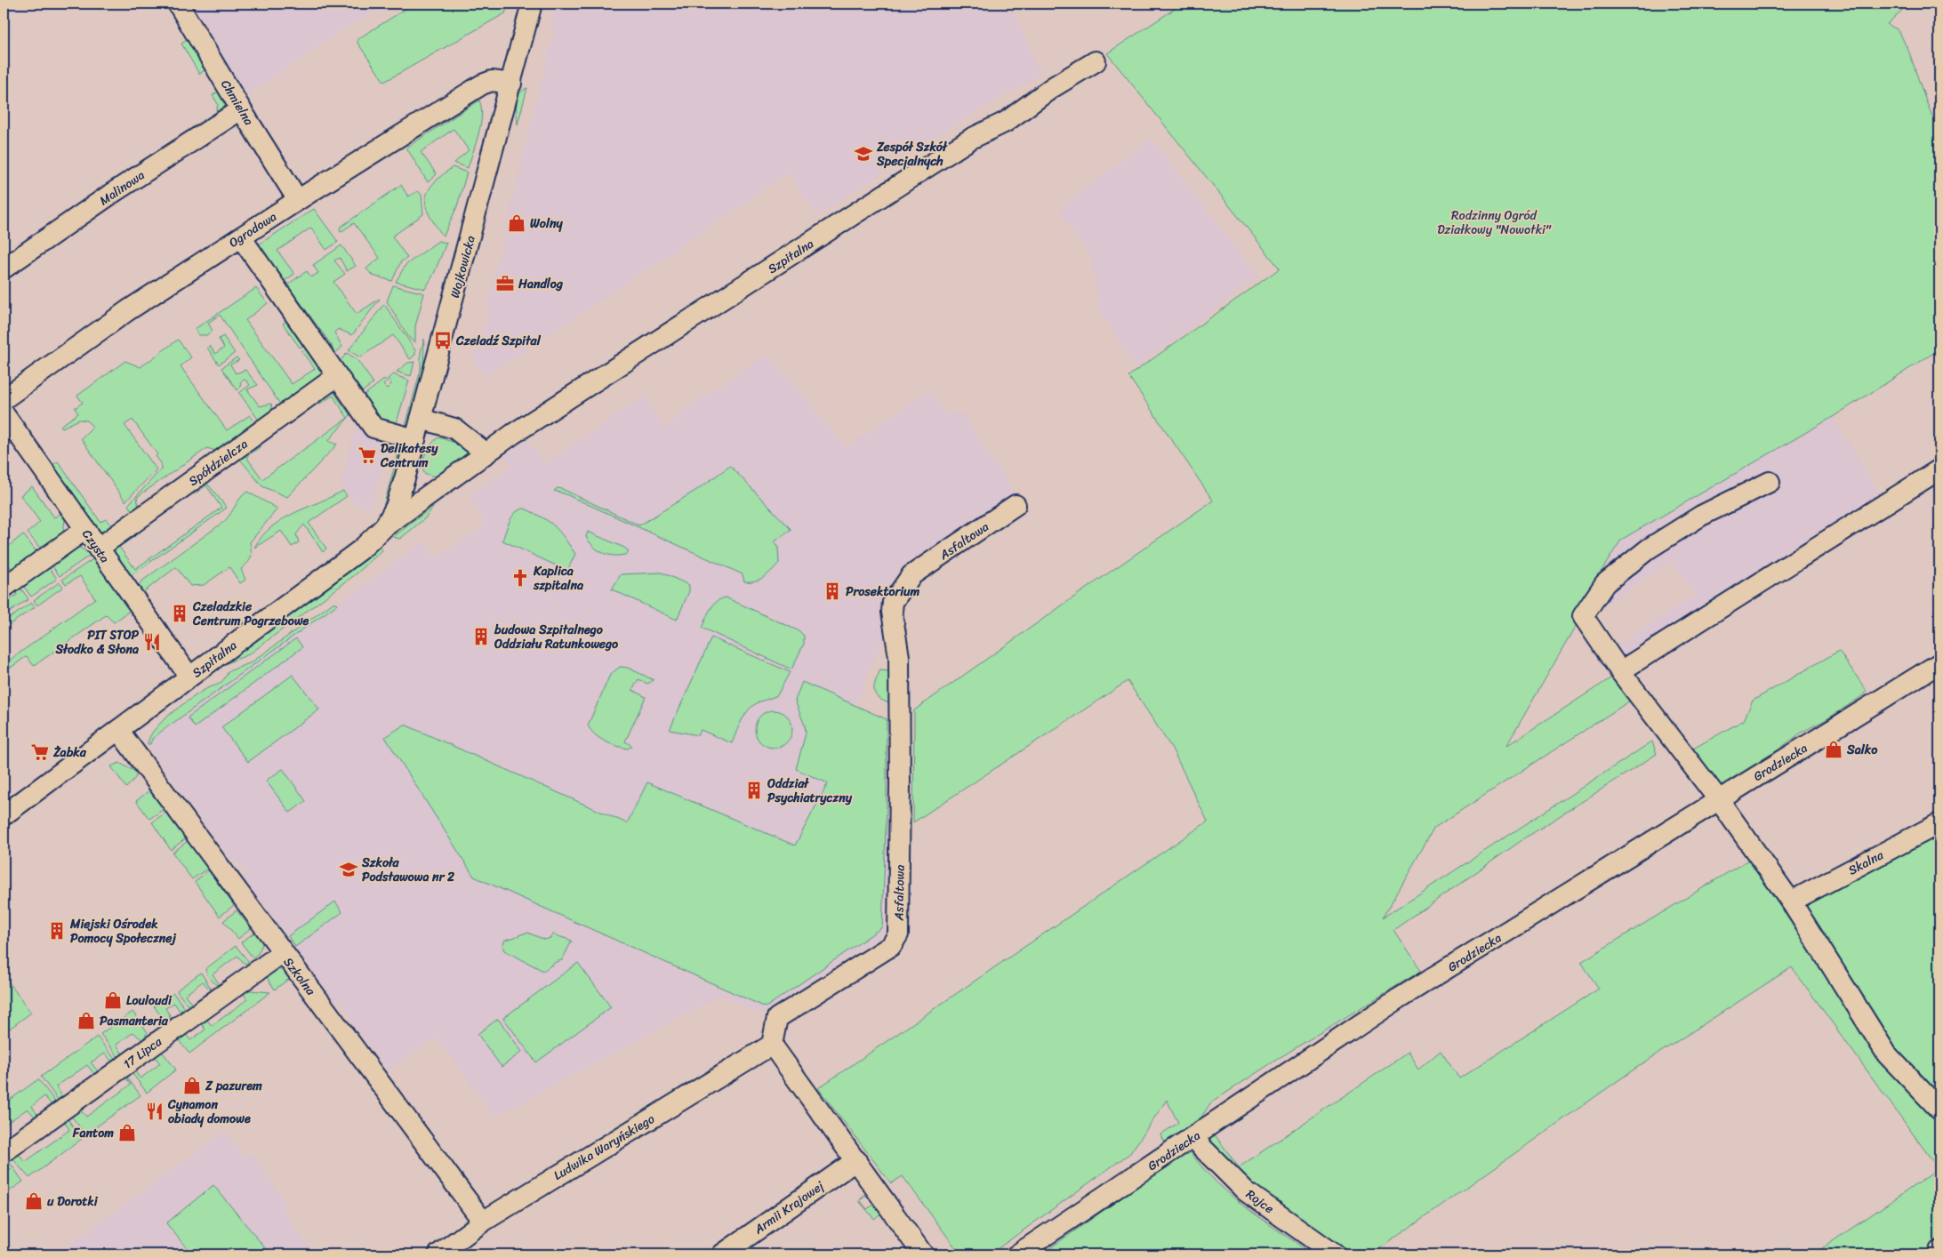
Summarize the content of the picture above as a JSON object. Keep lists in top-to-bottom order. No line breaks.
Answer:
{"streets":{"street":["Chmielna","Malinowa","Ogrodowa","Szpitalna","Wojkowicka","Spółdzielcza","Asfaltowa","Czysta","Grodziecka","Skalna","Szkolna","17 Lipca","Ludwika Waryńskiego","Rojce","Armii Krajowej"]},"crossings":[["Chmielna","Malinowa"],["Chmielna","Ogrodowa"],["Ogrodowa","Wojkowicka"],["Szpitalna","Wojkowicka"],["Szpitalna","Czysta"],["Szpitalna","Szkolna"],["Spółdzielcza","Czysta"],["Asfaltowa","Ludwika Waryńskiego"],["Grodziecka","Rojce"],["Szkolna","17 Lipca"],["Szkolna","Ludwika Waryńskiego"]],"parks":["Rodzinny Ogród Działkowy \"Nowotki\""],"places":{"school or university":["Zespół Szkół Specjalnych","Szkoła Podstawowa nr 2"],"shop":["Wolny","Salko","Louloudi","Pasmanteria","Z pazurem","Fantom","u Dorotki"],"office":["Handlog"],"bus stop":["Czeladź Szpital"],"supermarket":["Delikatesy Centrum","Żabka"],"church":["Kaplica szpitalna"],"building":["Prosektorium","Czeladzkie Centrum Pogrzebowe","budowa Szpitalnego Oddziału Ratunkowego","Oddział Psychiatryczny","Miejski Ośrodek Pomocy Społecznej"],"restaurant":["PIT STOP Słodko & Słona","Cynamon obiady domowe"]}}
